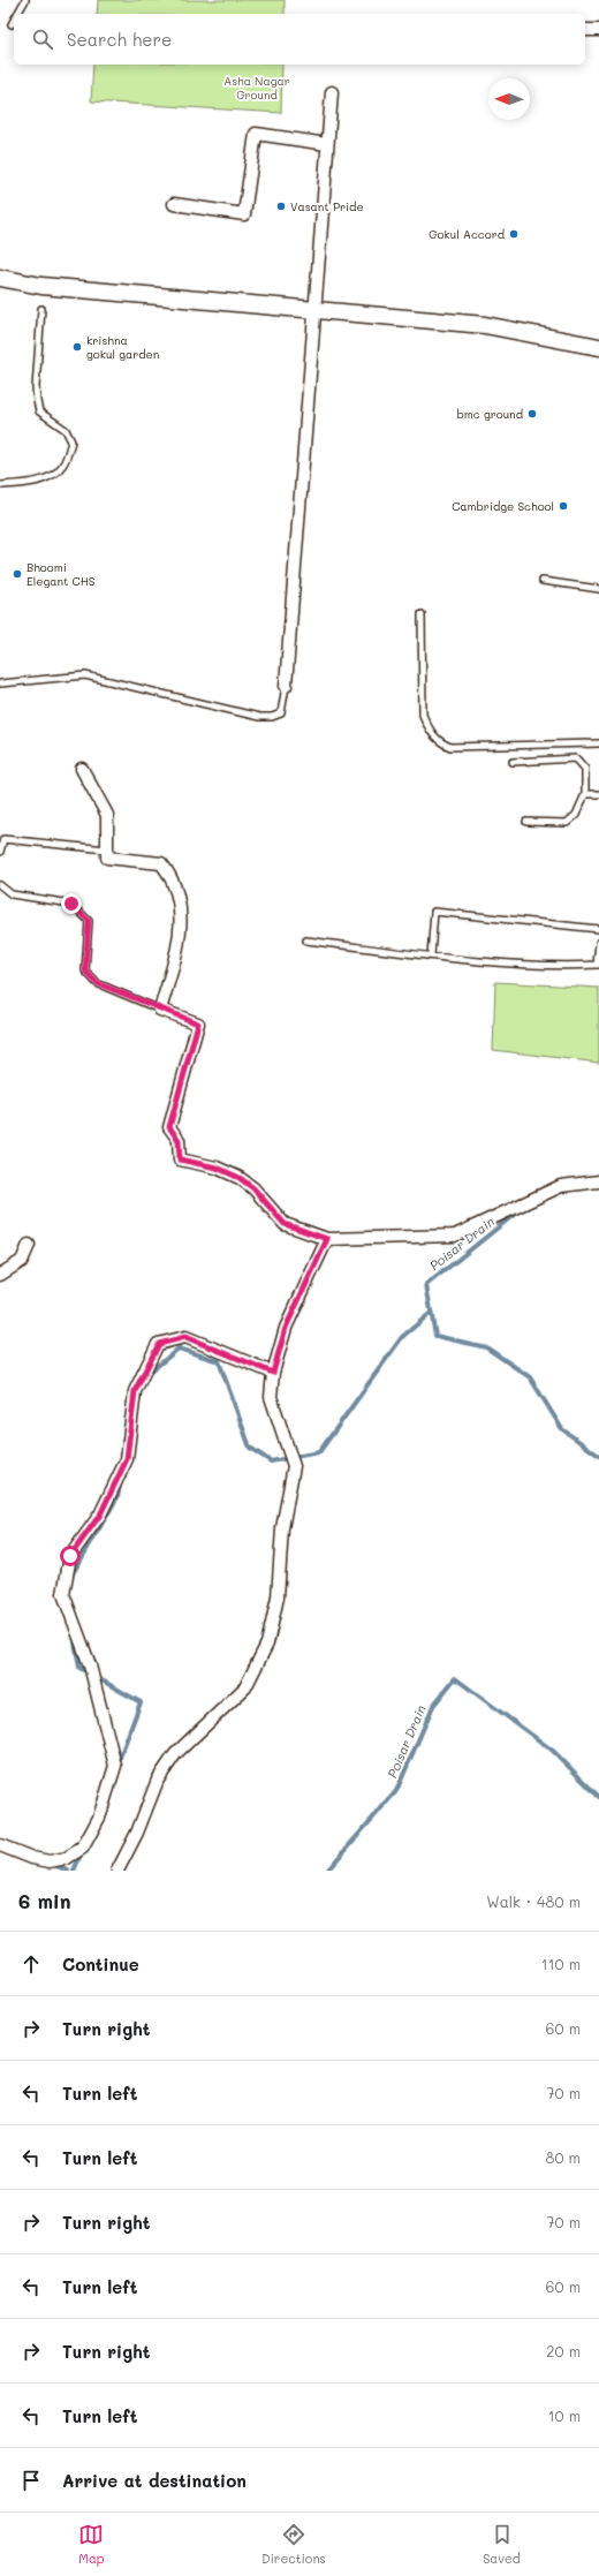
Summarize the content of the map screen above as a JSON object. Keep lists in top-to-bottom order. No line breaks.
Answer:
{"water":["Poisar Drain"],"parks":["Asha Nagar Ground"],"places":["Vasant Pride","Gokul Accord","krishna gokul garden","bmc ground","Cambridge School","Bhoomi Elegant CHS"],"north":"left","page":{"search":"Search here","heading":["6 min","Walk · 480 m"],"list":[["Continue","110 m"],["Turn right","60 m"],["Turn left","70 m"],["Turn left","80 m"],["Turn right","70 m"],["Turn left","60 m"],["Turn right","20 m"],["Turn left","10 m"],"Arrive at destination"],"nav":["Map","Directions","Saved"]}}
